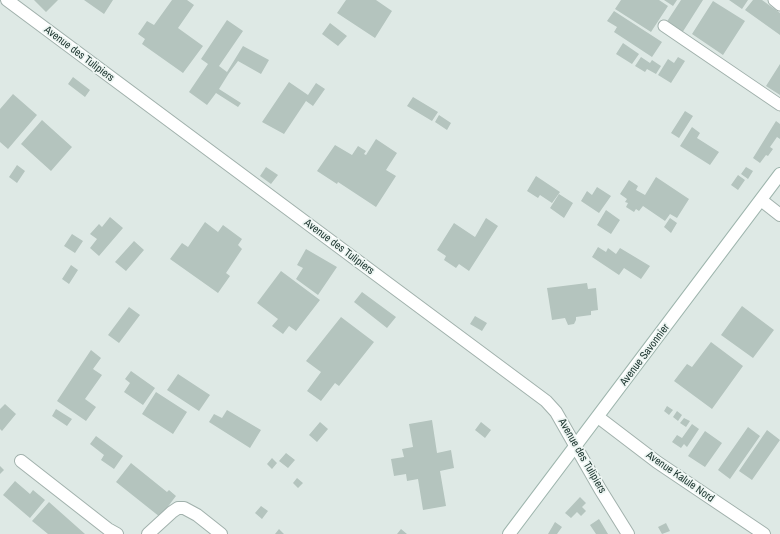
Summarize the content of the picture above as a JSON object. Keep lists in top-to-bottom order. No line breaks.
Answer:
{"streets":{"street":["Avenue des Tulipiers","Avenue Savonnier","Avenue Kalule Nord"]},"crossings":[["Avenue des Tulipiers","Avenue Savonnier"],["Avenue Savonnier","Avenue Kalule Nord"]]}
